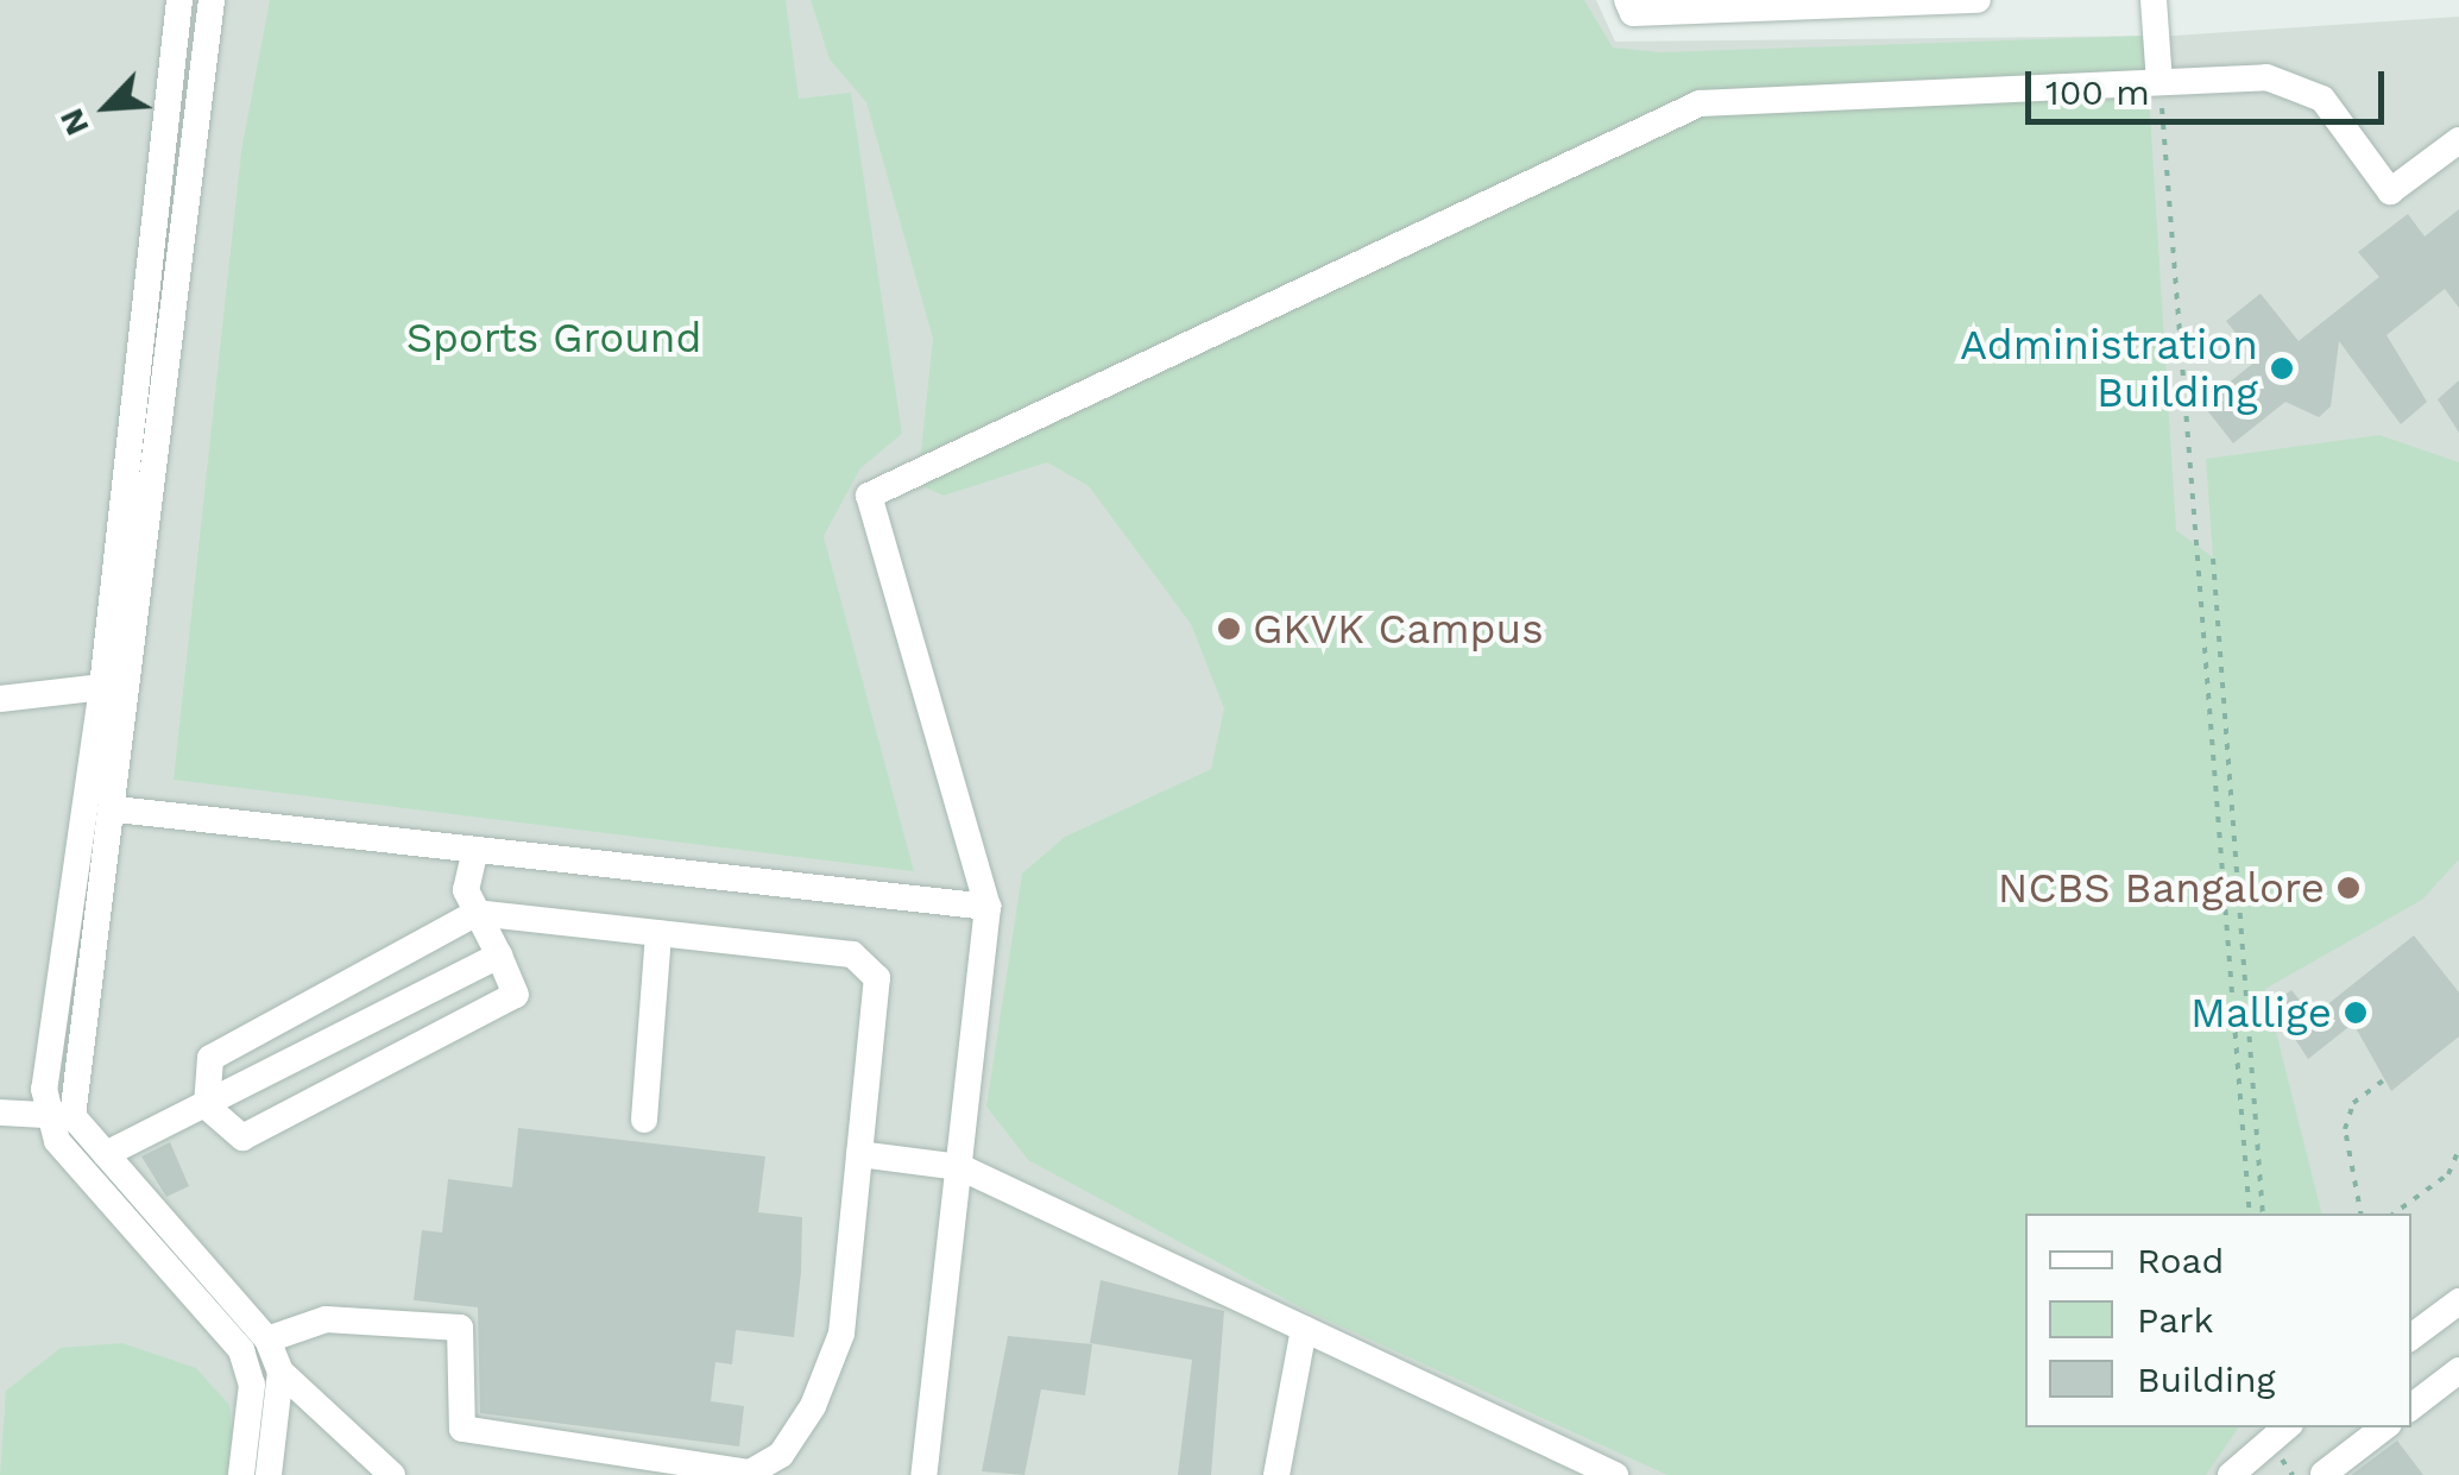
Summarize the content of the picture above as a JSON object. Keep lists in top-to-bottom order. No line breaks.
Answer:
{"parks":["Sports Ground"],"places":["Administration Building","GKVK Campus","NCBS Bangalore","Mallige"],"legend":["Road","Park","Building"],"scale_bar":"100 m","north":"bottom left"}
